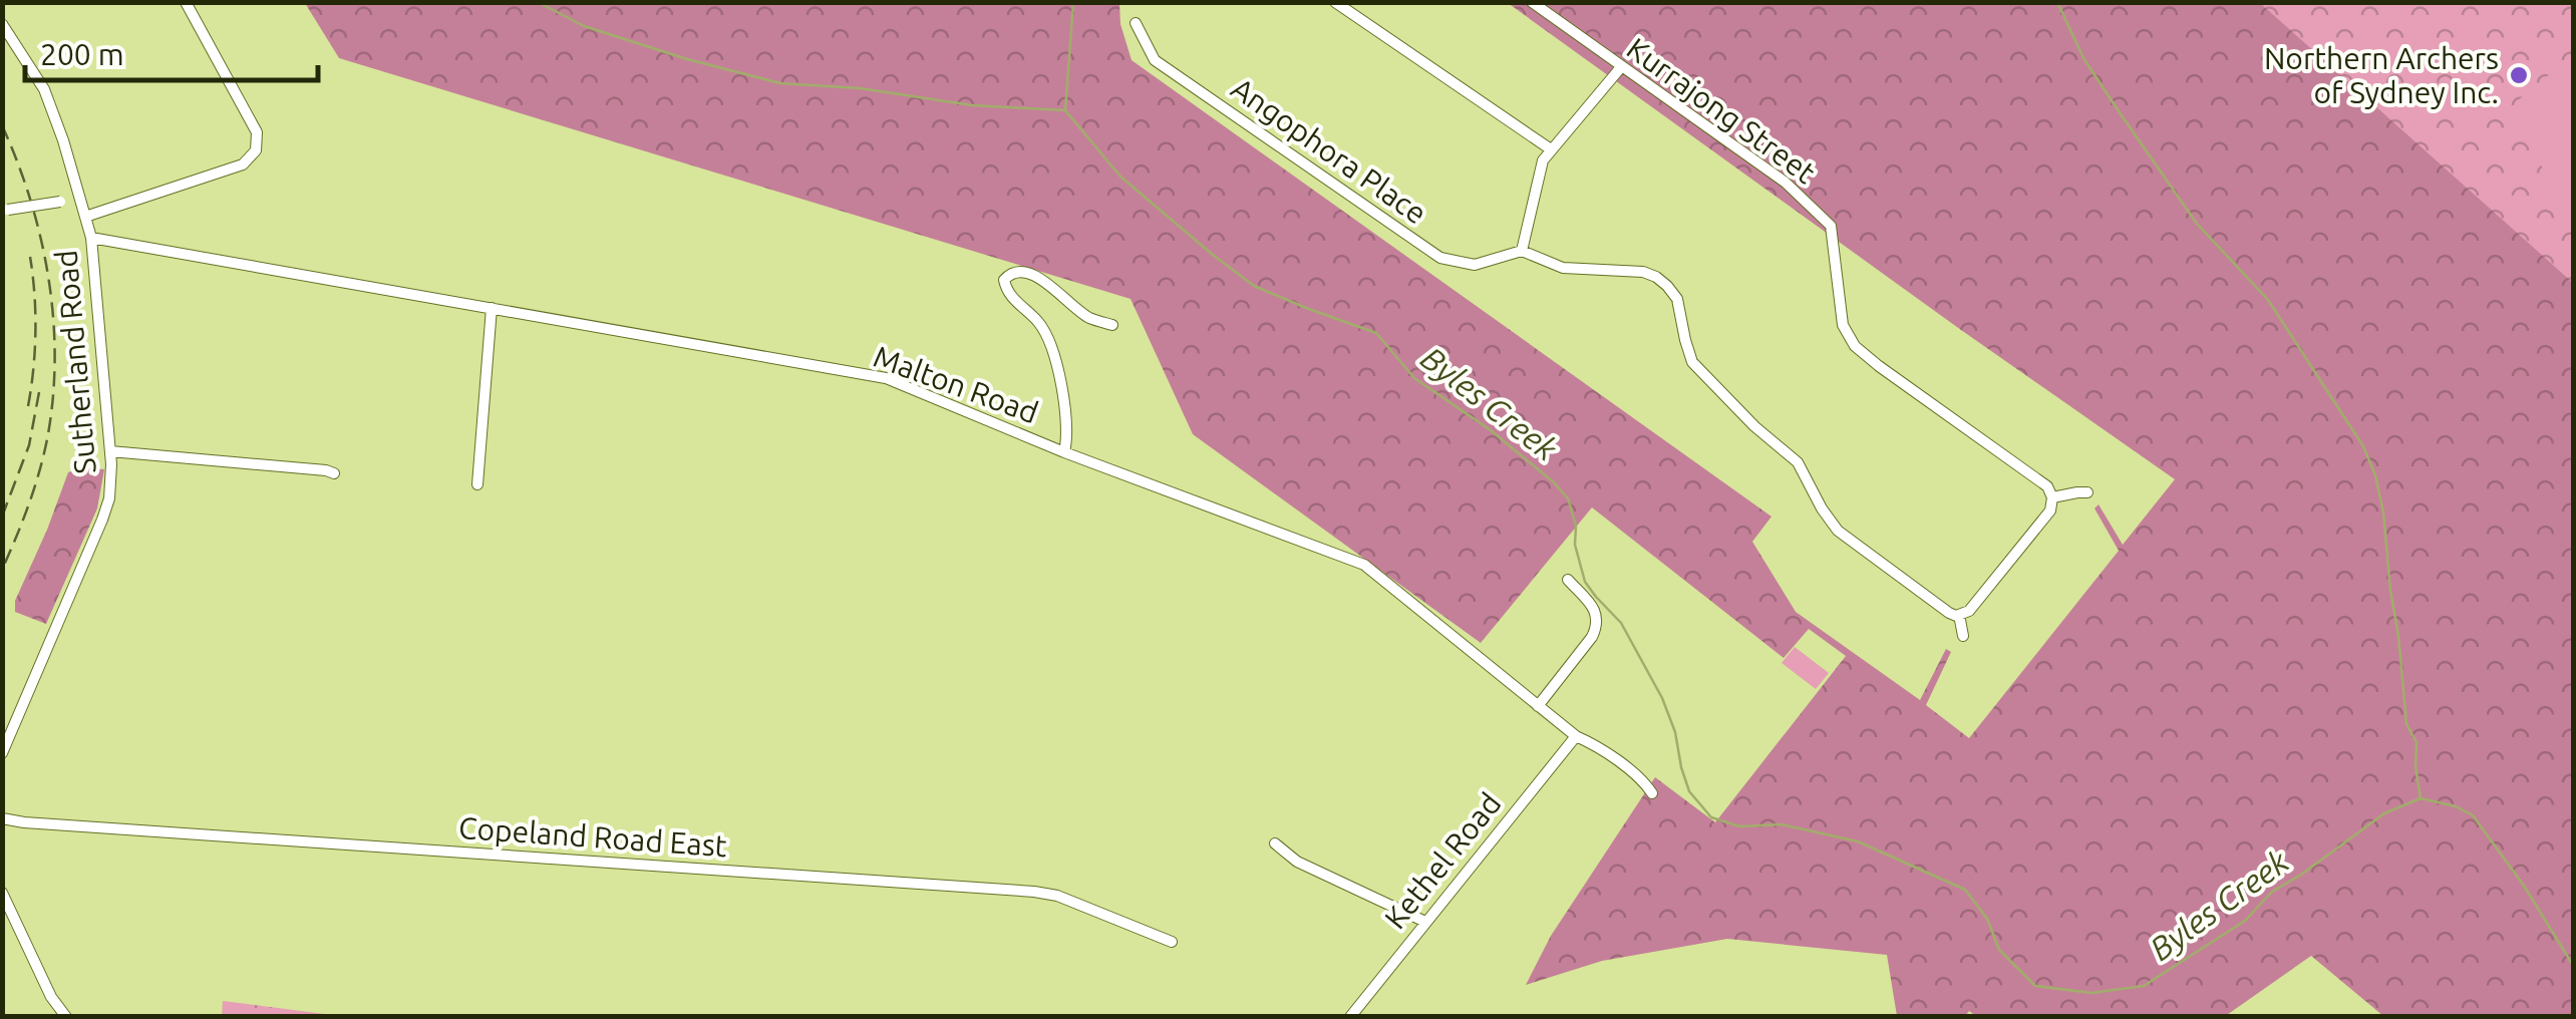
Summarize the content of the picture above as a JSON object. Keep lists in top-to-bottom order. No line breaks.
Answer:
{"streets":{"street":["Kurrajong Street","Angophora Place","Sutherland Road","Malton Road","Copeland Road East","Kethel Road"]},"crossings":[["Sutherland Road","Malton Road"],["Malton Road","Kethel Road"]],"water":["Byles Creek"],"places":["Northern Archers of Sydney Inc."],"scale_bar":"200 m"}
